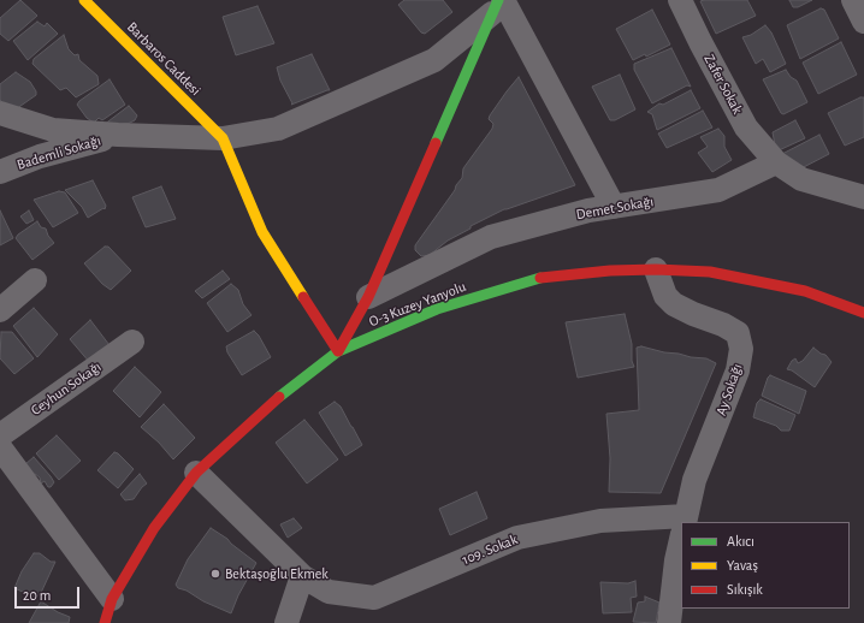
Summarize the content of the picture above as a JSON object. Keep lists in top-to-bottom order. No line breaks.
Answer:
{"streets":{"main road":["Barbaros Caddesi","O-3 Kuzey Yanyolu"],"street":["Zafer Sokak","Bademli Sokağı","Demet Sokağı","Ceyhun Sokağı","Ay Sokağı","109. Sokak"]},"crossings":[["Zafer Sokak","Demet Sokağı"],["O-3 Kuzey Yanyolu","Ay Sokağı"],["O-3 Kuzey Yanyolu","109. Sokak"]],"places":["Bektaşoğlu Ekmek"],"legend":["Akıcı","Yavaş","Sıkışık"],"scale_bar":"20 m"}
